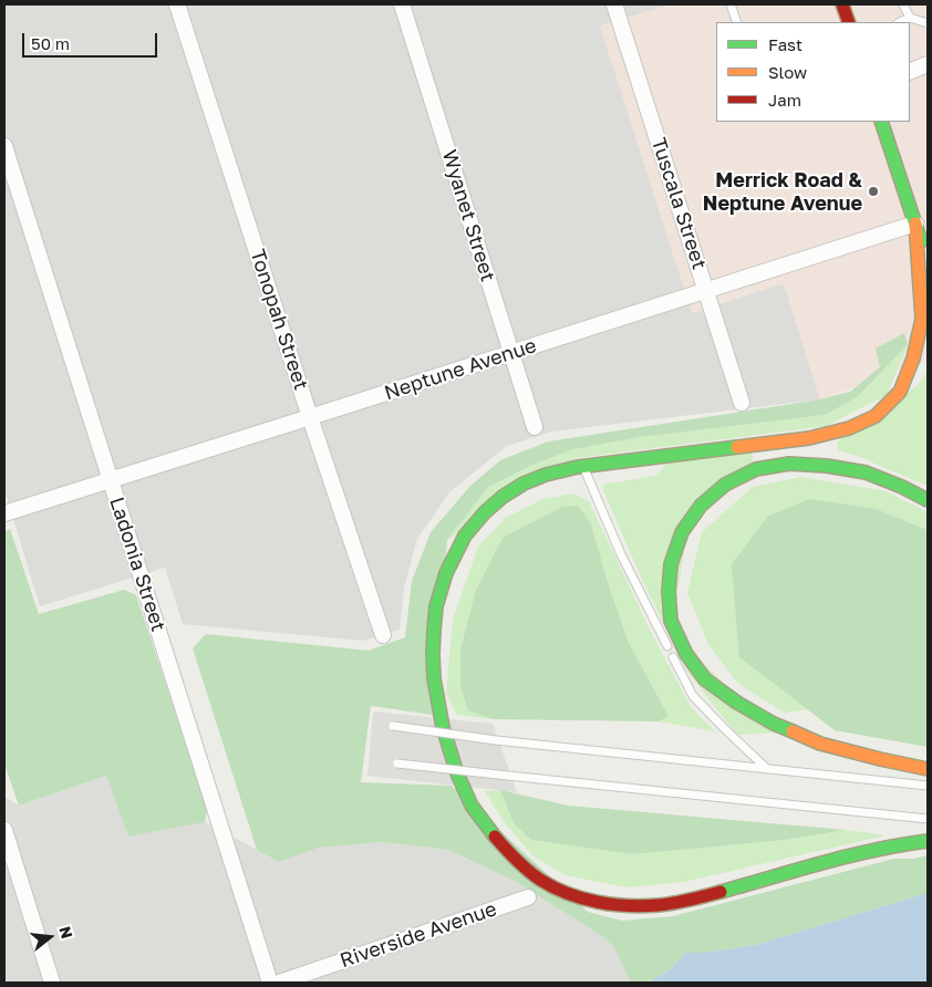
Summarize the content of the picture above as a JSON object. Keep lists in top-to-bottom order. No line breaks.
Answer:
{"streets":{"street":["Tuscala Street","Wyanet Street","Tonopah Street","Neptune Avenue","Ladonia Street","Riverside Avenue"]},"crossings":[["Tuscala Street","Neptune Avenue"],["Wyanet Street","Neptune Avenue"],["Tonopah Street","Neptune Avenue"],["Neptune Avenue","Ladonia Street"]],"places":["Merrick Road & Neptune Avenue"],"legend":["Fast","Slow","Jam"],"scale_bar":"50 m","north":"right"}
